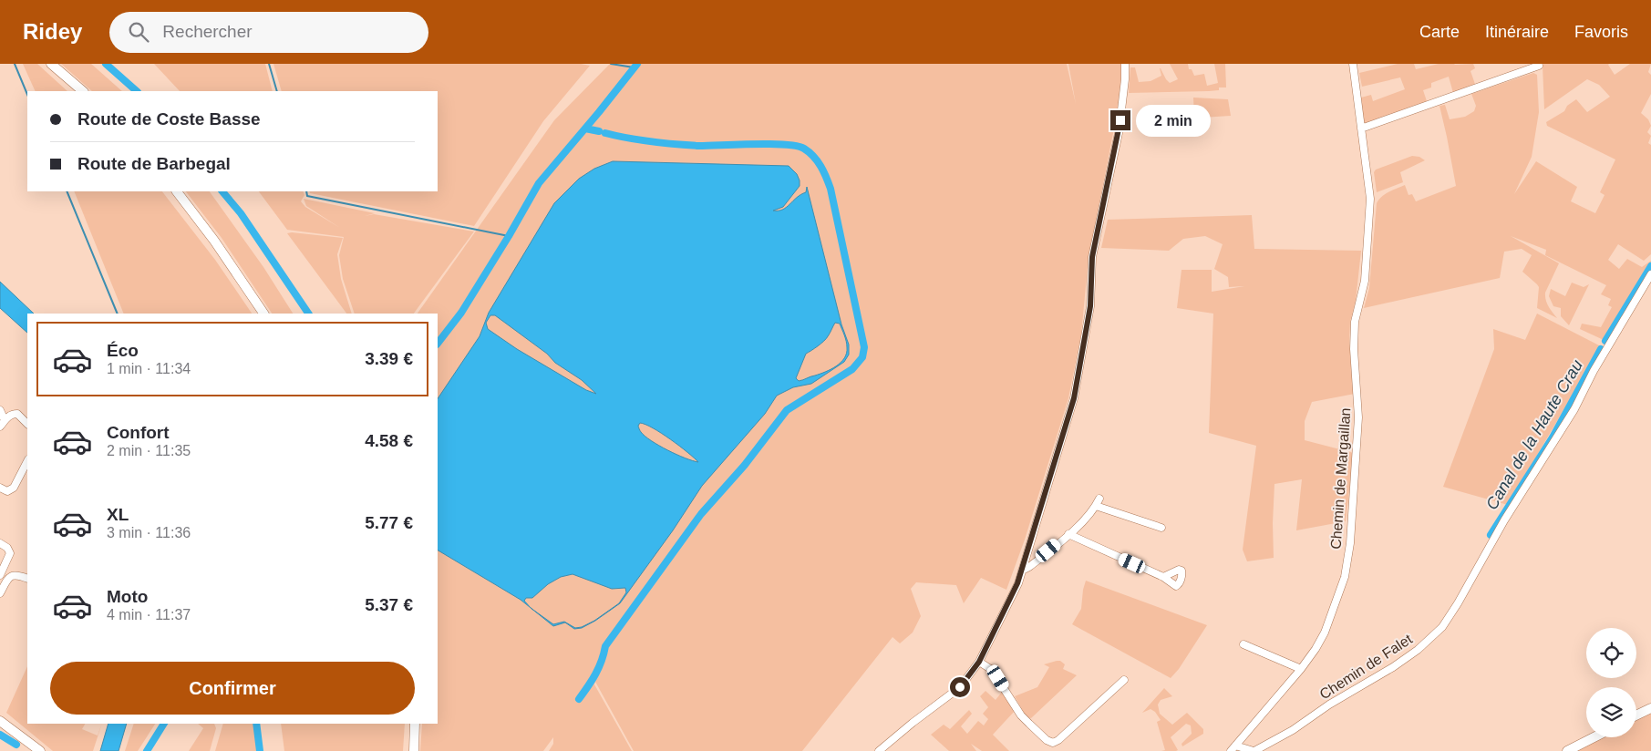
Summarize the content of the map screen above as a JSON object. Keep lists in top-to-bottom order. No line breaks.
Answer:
{"streets":{"street":["Chemin de Margaillan","Chemin de Falet"]},"water":["Canal de la Haute Crau"],"page":{"header":"Ridey","search":"Rechercher","nav":["Carte","Itinéraire","Favoris"],"banner":["Route de Coste Basse","Route de Barbegal"],"bubble":"2 min","list":[{"name":"Éco","note":"1 min · 11:34","value":"3.39 €"},{"name":"Confort","note":"2 min · 11:35","value":"4.58 €"},{"name":"XL","note":"3 min · 11:36","value":"5.77 €"},{"name":"Moto","note":"4 min · 11:37","value":"5.37 €"}],"buttons":"Confirmer"}}
